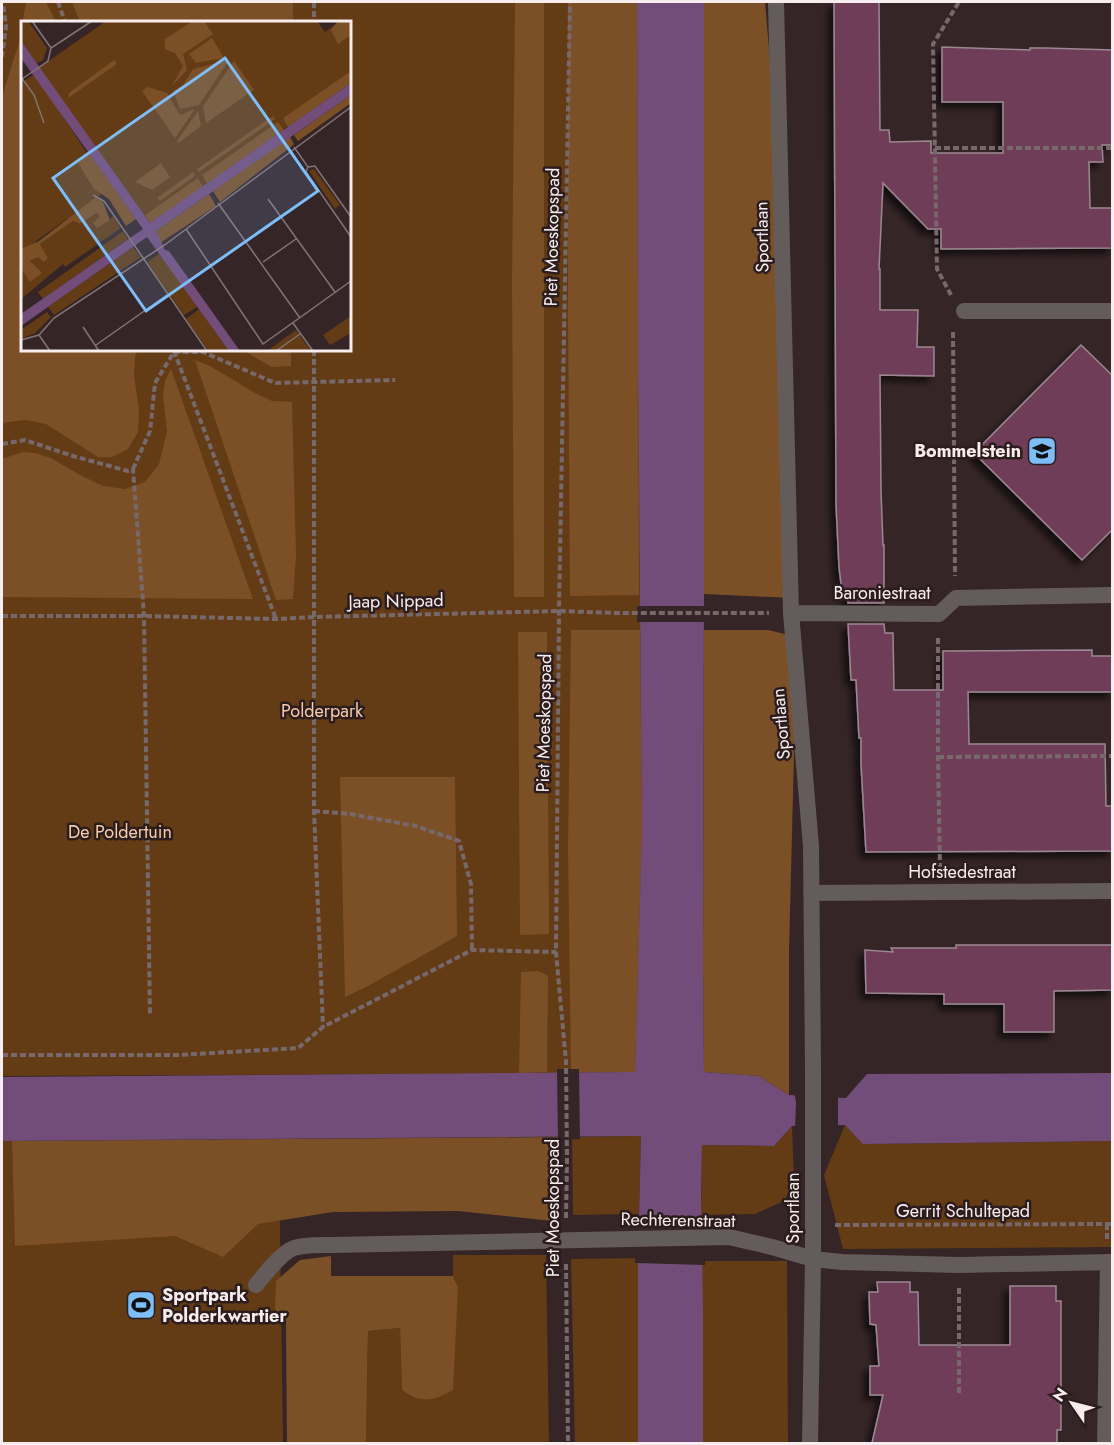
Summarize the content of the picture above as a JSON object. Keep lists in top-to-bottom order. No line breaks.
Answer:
{"streets":{"street":["Sportlaan","Baroniestraat","Hofstedestraat","Rechterenstraat"],"path":["Piet Moeskopspad","Jaap Nippad","Gerrit Schultepad"]},"crossings":[["Piet Moeskopspad","Jaap Nippad"],["Piet Moeskopspad","Rechterenstraat"],["Sportlaan","Baroniestraat"],["Sportlaan","Jaap Nippad"],["Sportlaan","Hofstedestraat"],["Sportlaan","Gerrit Schultepad"],["Sportlaan","Rechterenstraat"],["Baroniestraat","Jaap Nippad"]],"parks":["Polderpark","De Poldertuin"],"places":{"school or university":["Bommelstein"],"sports":["Sportpark Polderkwartier"]},"north":"top left"}
